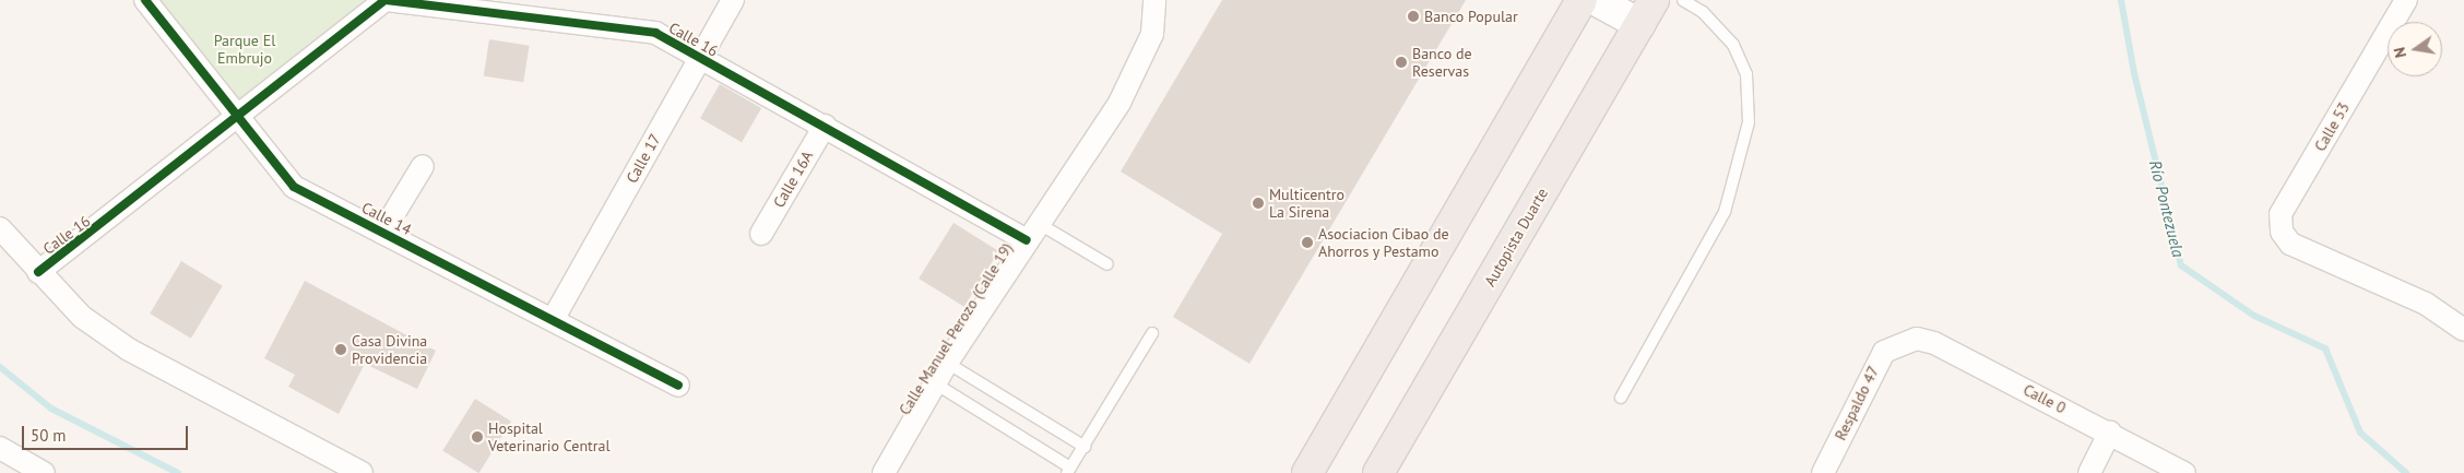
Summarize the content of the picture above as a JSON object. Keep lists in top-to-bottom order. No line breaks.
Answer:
{"streets":{"highway":["Autopista Duarte"],"street":["Calle 16","Calle 53","Calle 17","Calle 16A","Calle 14","Calle Manuel Perozo (Calle 19)","Calle 0","Respaldo 47"]},"crossings":[["Calle 16","Calle 17"],["Calle 16","Calle 16A"],["Calle 16","Calle 14"],["Calle 16","Calle Manuel Perozo (Calle 19)"],["Calle 17","Calle 14"],["Calle 0","Respaldo 47"]],"water":["Río Pontezuela"],"parks":["Parque El Embrujo"],"places":["Banco Popular","Banco de Reservas","Multicentro La Sirena","Asociacion Cibao de Ahorros y Pestamo","Casa Divina Providencia","Hospital Veterinario Central"],"scale_bar":"50 m","north":"left"}
